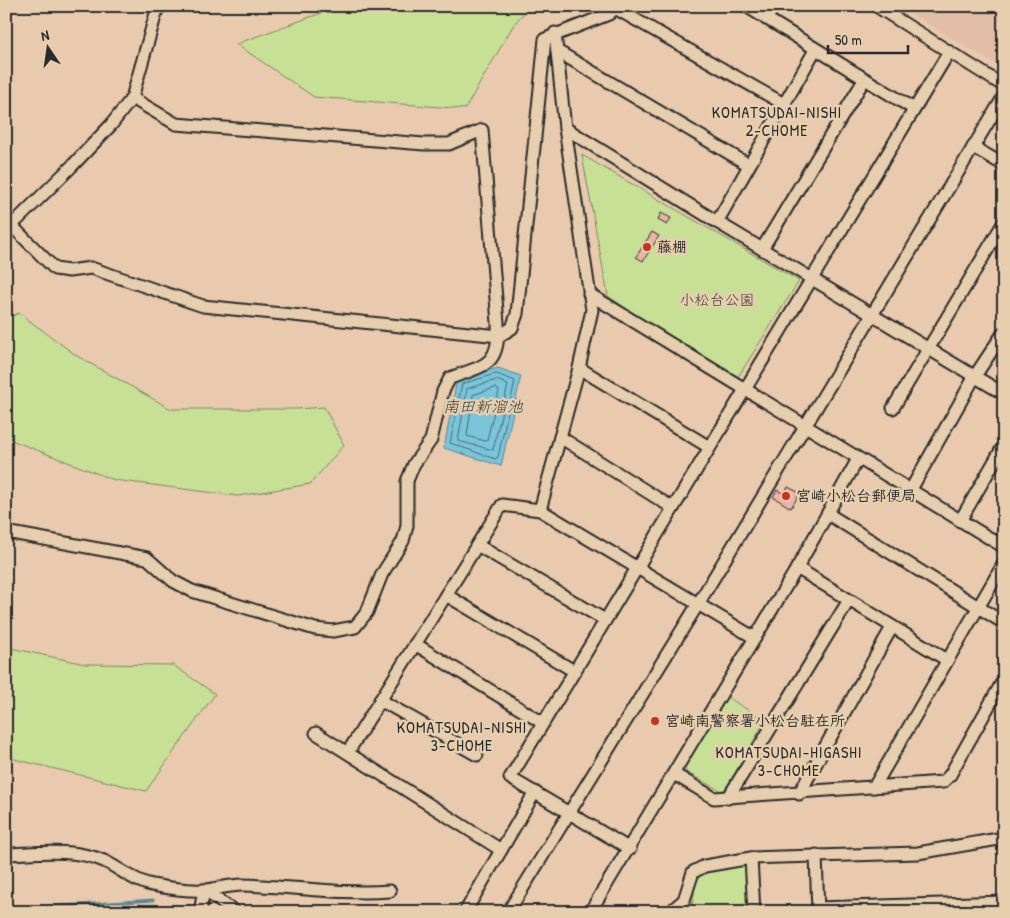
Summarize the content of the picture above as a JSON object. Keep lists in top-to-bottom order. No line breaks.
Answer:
{"districts":["KOMATSUDAI-NISHI 2-CHOME","KOMATSUDAI-NISHI 3-CHOME","KOMATSUDAI-HIGASHI 3-CHOME"],"water":["南田新溜池"],"parks":["小松台公園"],"places":["藤棚","宮崎小松台郵便局","宮崎南警察署小松台駐在所"],"scale_bar":"50 m","north":"top"}
